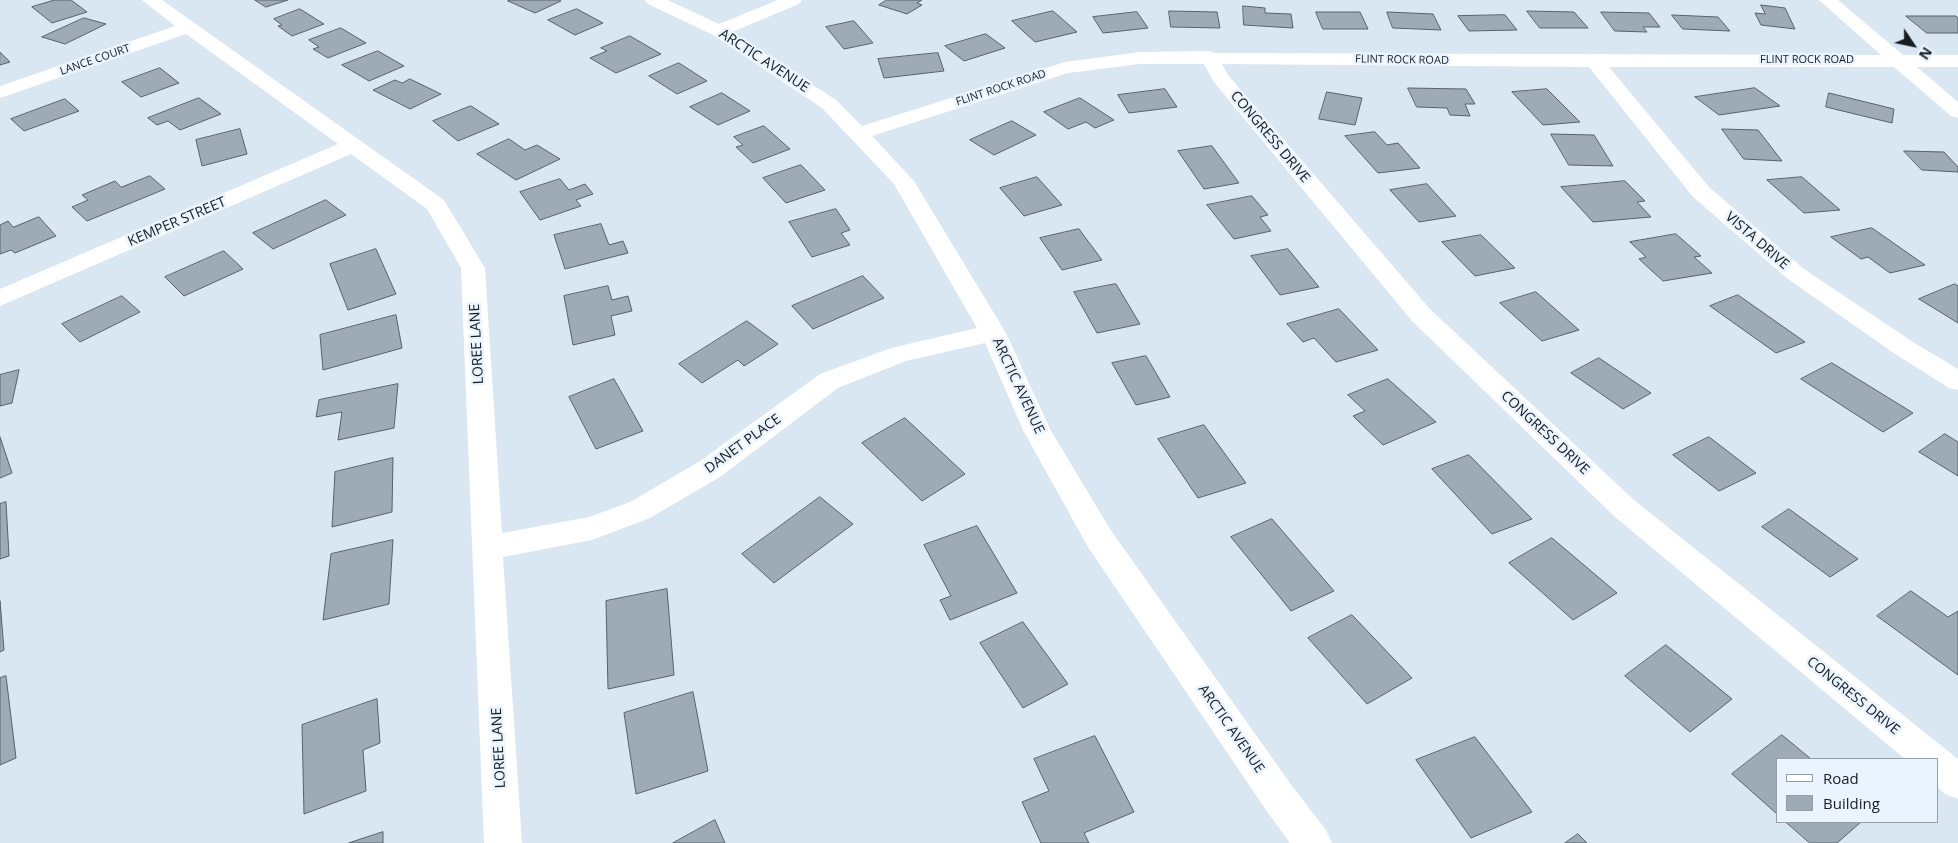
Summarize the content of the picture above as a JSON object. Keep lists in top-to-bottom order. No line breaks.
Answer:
{"streets":{"street":["LANCE COURT","FLINT ROCK ROAD","ARCTIC AVENUE","CONGRESS DRIVE","KEMPER STREET","VISTA DRIVE","LOREE LANE","DANET PLACE"]},"crossings":[["LANCE COURT","LOREE LANE"],["FLINT ROCK ROAD","ARCTIC AVENUE"],["FLINT ROCK ROAD","CONGRESS DRIVE"],["FLINT ROCK ROAD","VISTA DRIVE"],["ARCTIC AVENUE","DANET PLACE"],["KEMPER STREET","LOREE LANE"],["LOREE LANE","DANET PLACE"]],"legend":["Road","Building"],"north":"bottom right"}
